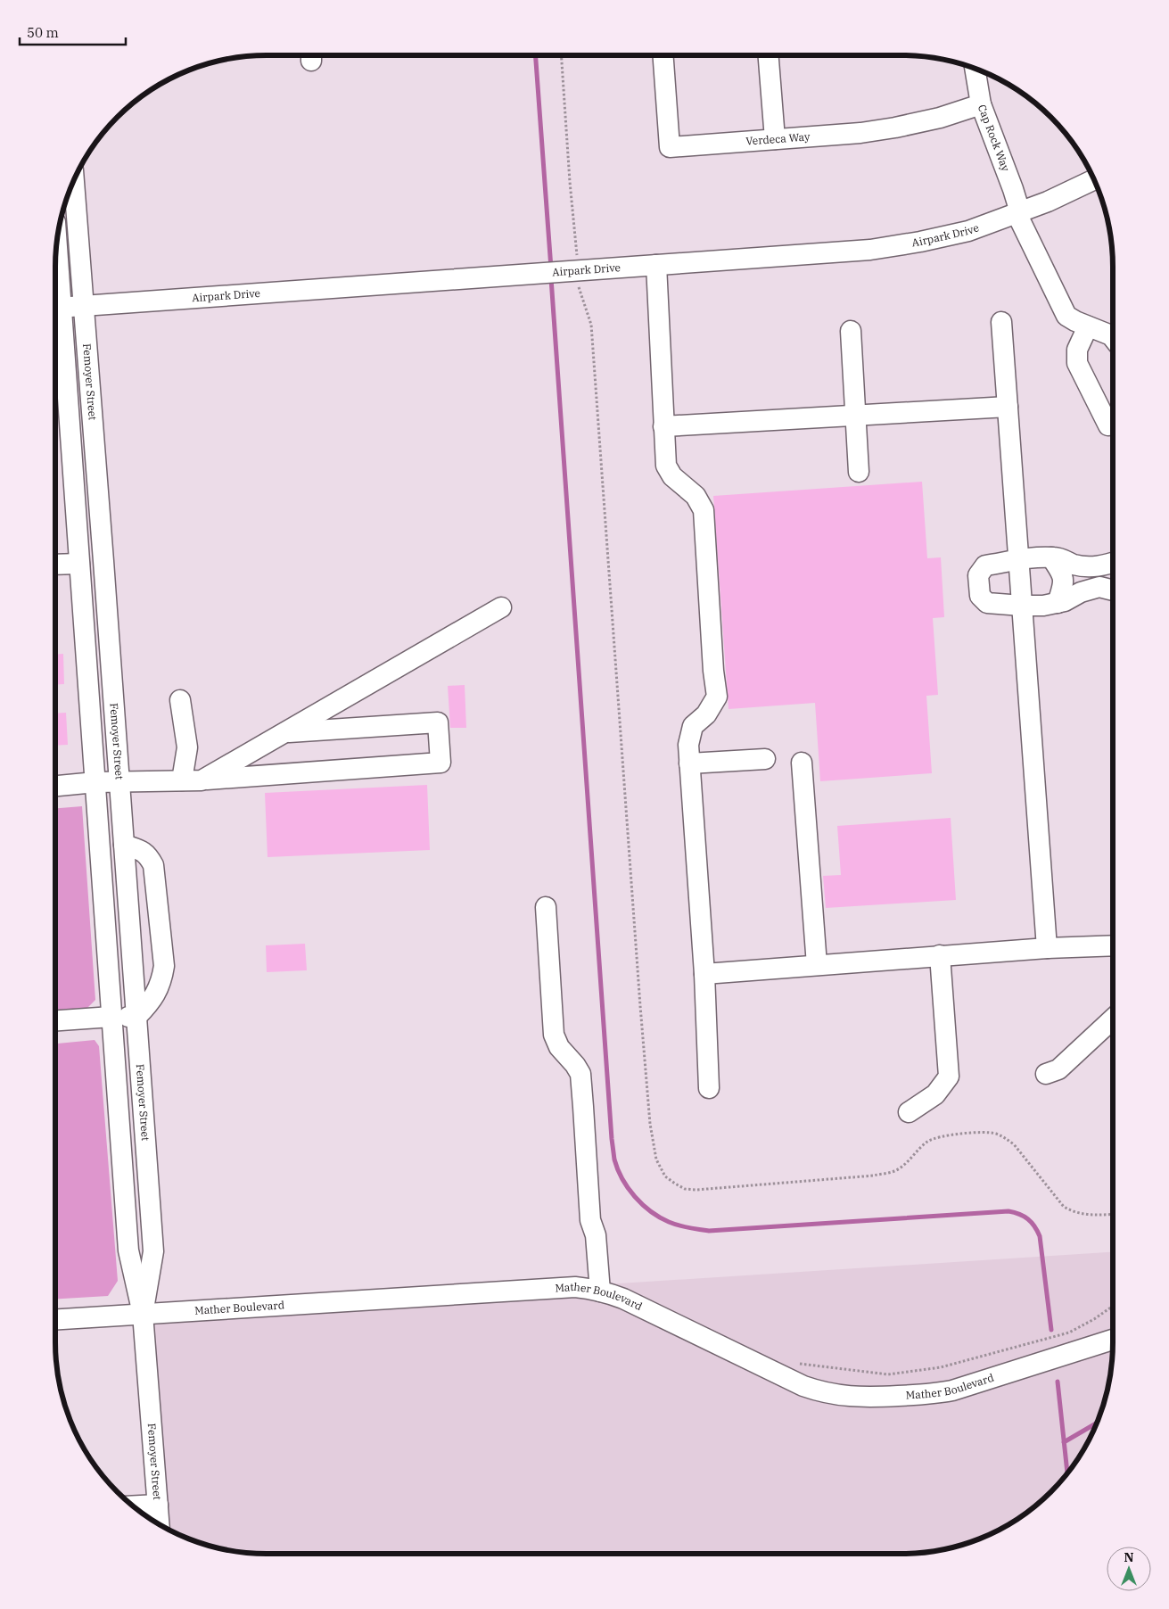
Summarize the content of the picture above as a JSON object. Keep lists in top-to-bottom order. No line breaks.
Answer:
{"streets":{"street":["Cap Rock Way","Verdeca Way","Airpark Drive","Femoyer Street","Mather Boulevard"]},"crossings":[["Cap Rock Way","Verdeca Way"],["Cap Rock Way","Airpark Drive"],["Airpark Drive","Femoyer Street"],["Femoyer Street","Mather Boulevard"]],"scale_bar":"50 m","north":"top"}
